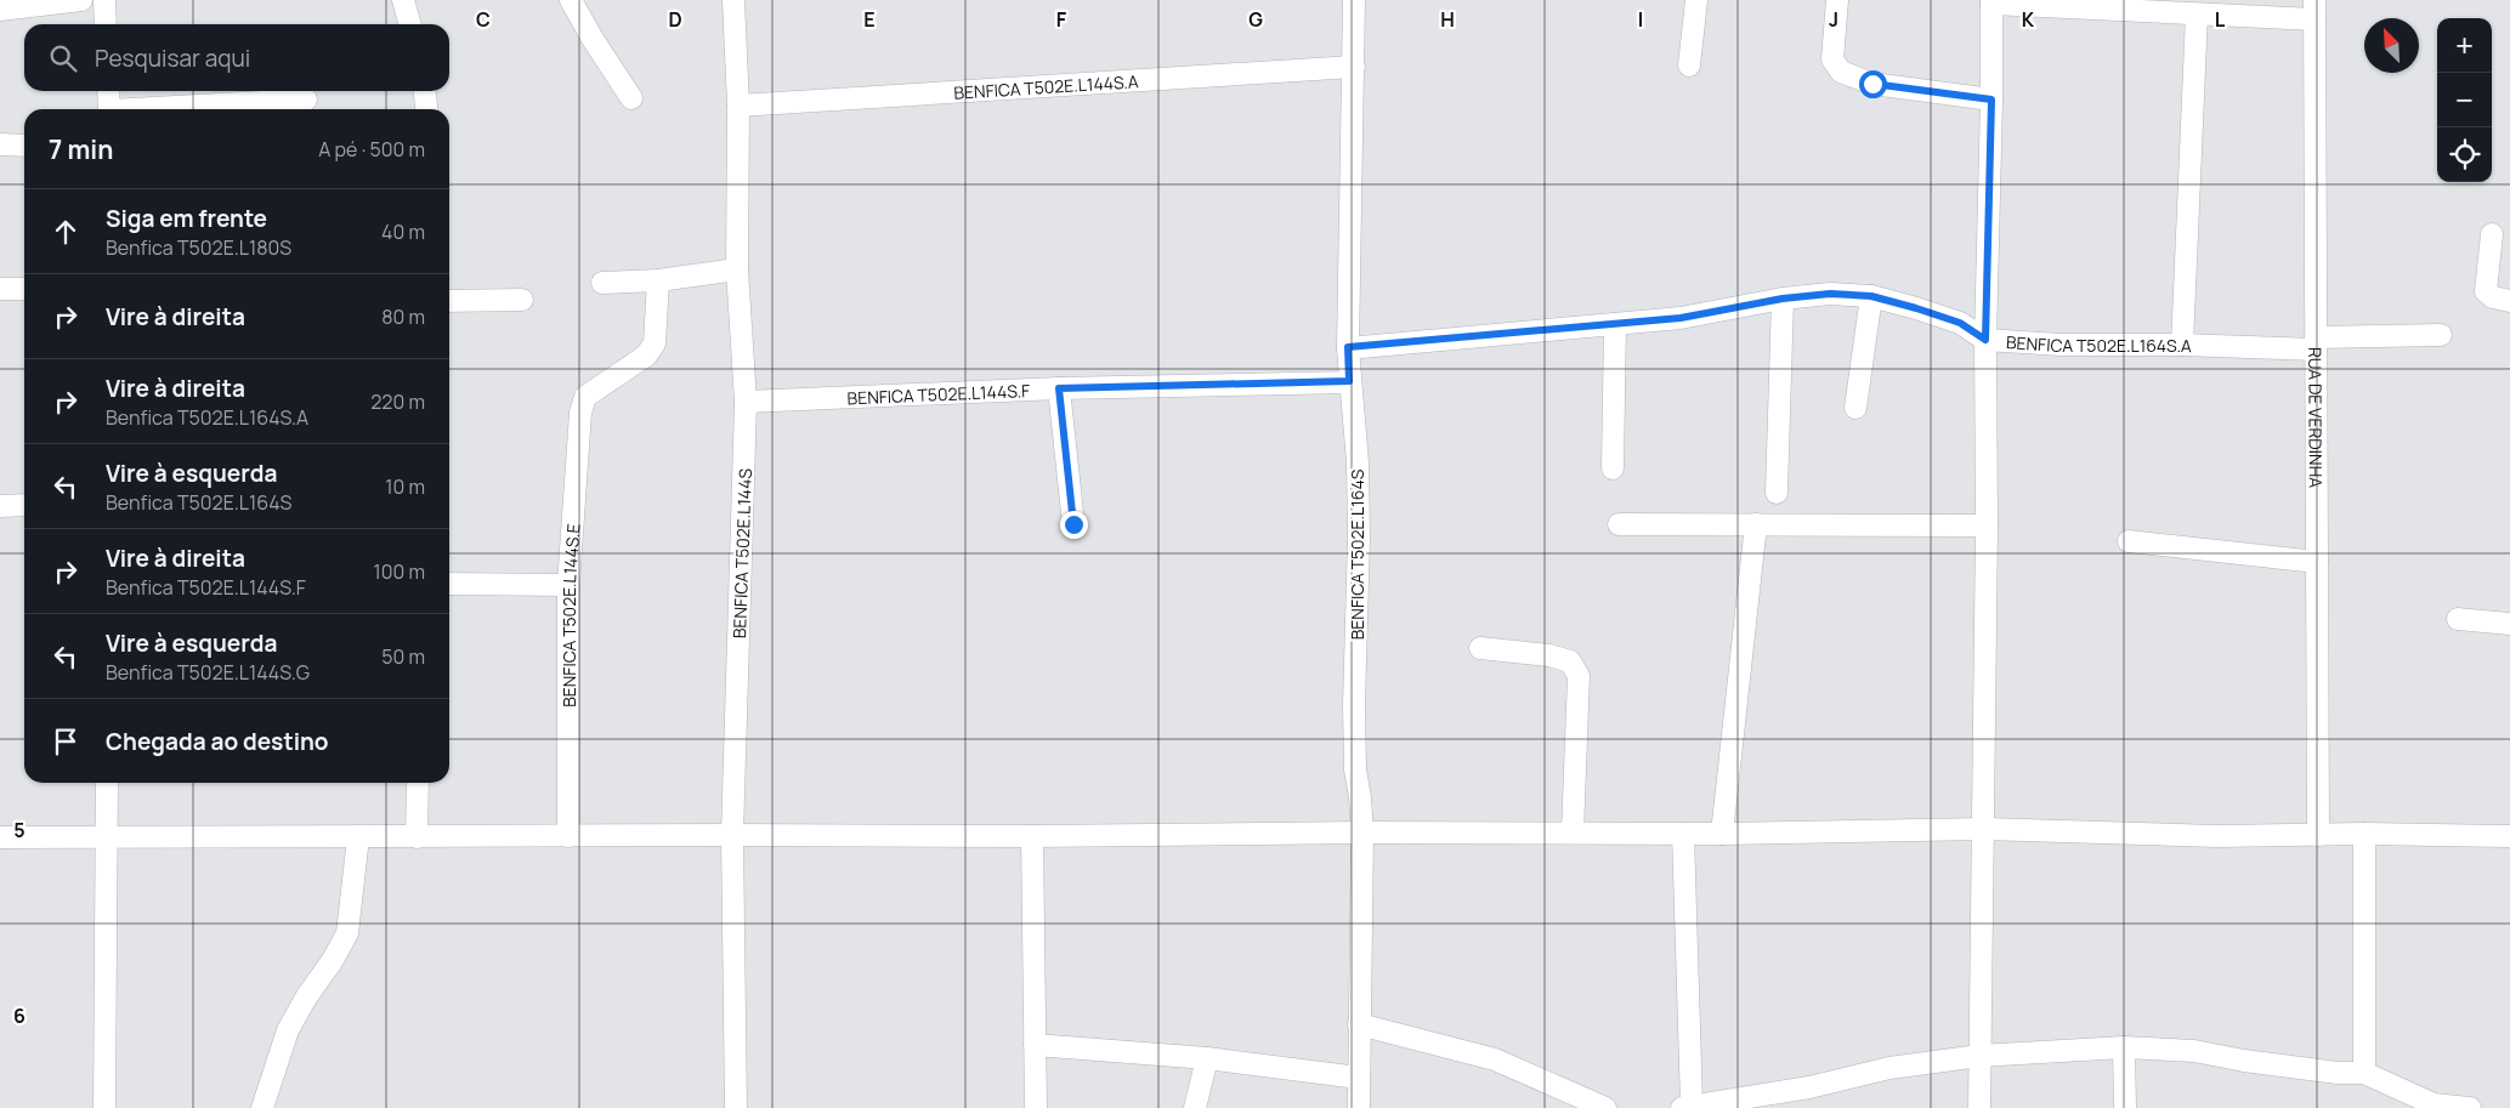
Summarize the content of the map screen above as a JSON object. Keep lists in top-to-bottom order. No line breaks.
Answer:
{"streets":{"street":["BENFICA T502E.L144S.A","BENFICA T502E.L164S.A","BENFICA T502E.L144S.F","RUA DE VERDINHA","BENFICA T502E.L144S","BENFICA T502E.L164S","BENFICA T502E.L144S.E"]},"crossings":[["BENFICA T502E.L144S.A","BENFICA T502E.L144S"],["BENFICA T502E.L144S.A","BENFICA T502E.L164S"],["BENFICA T502E.L164S.A","RUA DE VERDINHA"],["BENFICA T502E.L164S.A","BENFICA T502E.L164S"],["BENFICA T502E.L144S.F","BENFICA T502E.L144S"],["BENFICA T502E.L144S.F","BENFICA T502E.L164S"]],"north":"top left","page":{"map_buttons":["+","−"],"search":"Pesquisar aqui","heading":["7 min","A pé · 500 m"],"list":[["Siga em frente","Benfica T502E.L180S","40 m"],["Vire à direita","80 m"],["Vire à direita","Benfica T502E.L164S.A","220 m"],["Vire à esquerda","Benfica T502E.L164S","10 m"],["Vire à direita","Benfica T502E.L144S.F","100 m"],["Vire à esquerda","Benfica T502E.L144S.G","50 m"],"Chegada ao destino"]},"grid":{"columns":["C","D","E","F","G","H","I","J","K","L"],"rows":["5","6"]}}
